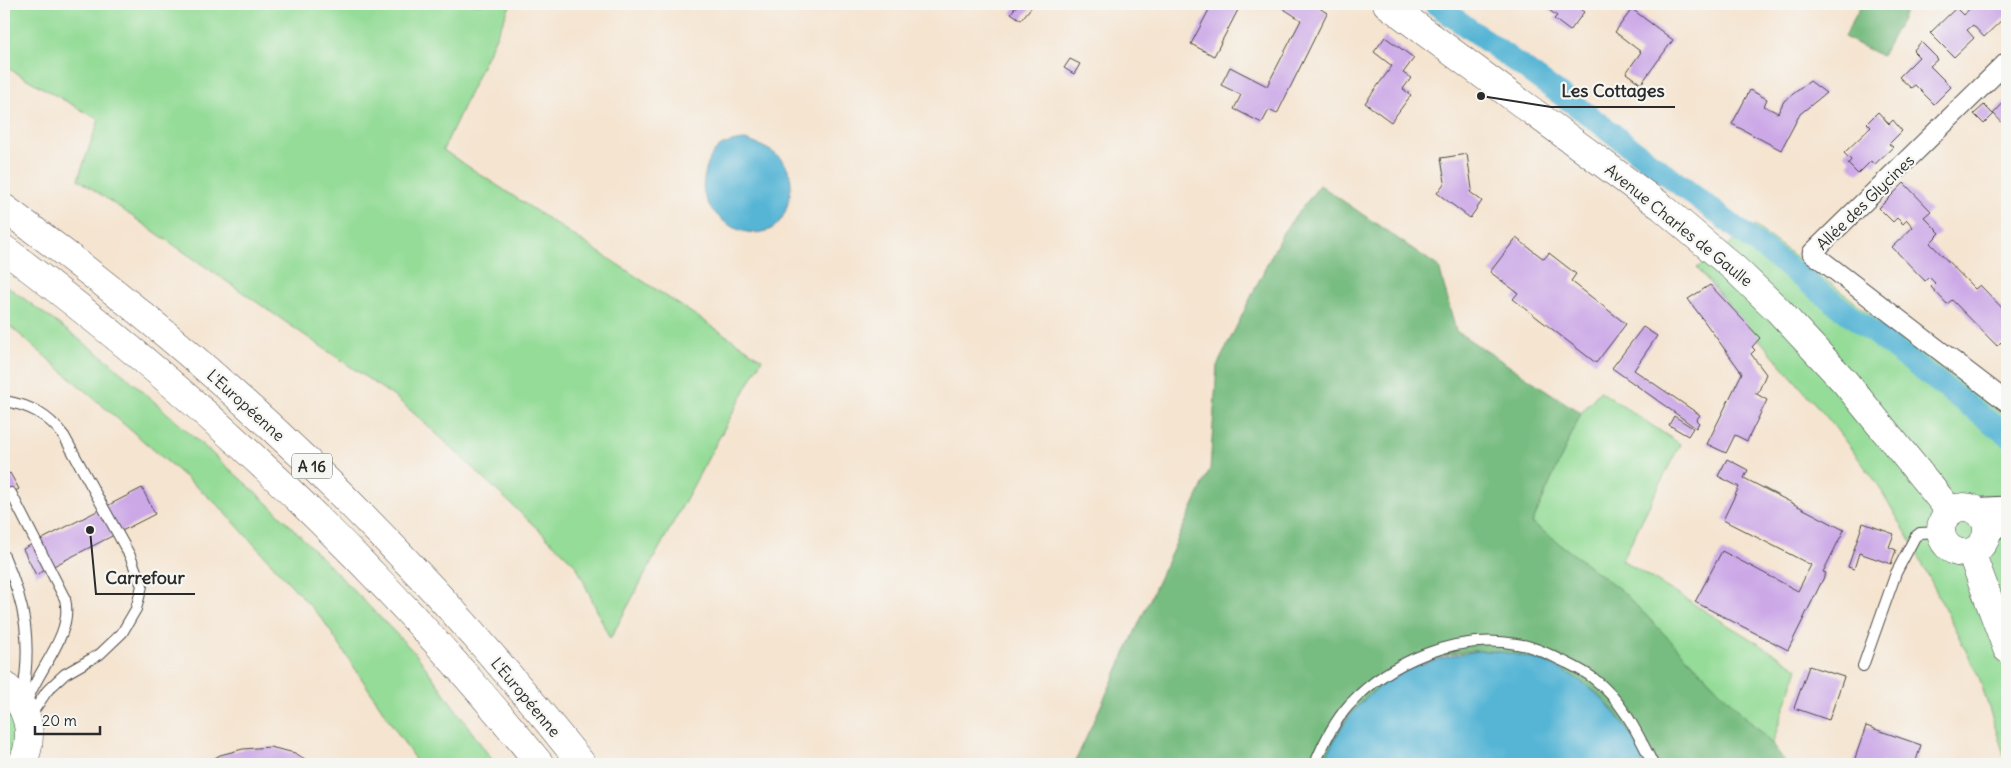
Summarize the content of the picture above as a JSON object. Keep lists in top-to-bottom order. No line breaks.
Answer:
{"streets":{"main road":["Avenue Charles de Gaulle","L'Européenne","A 16"],"street":["Allée des Glycines"]},"places":["Les Cottages","Carrefour"],"scale_bar":"20 m"}
